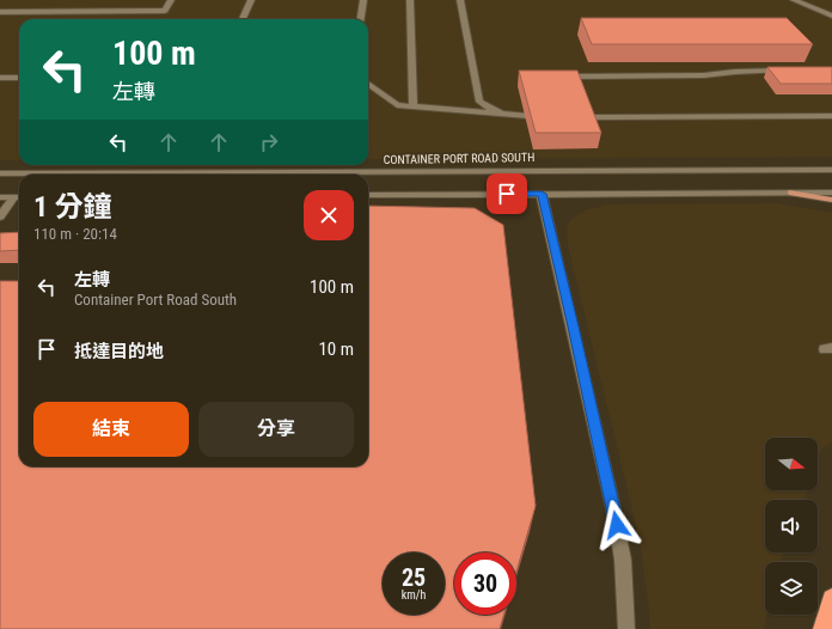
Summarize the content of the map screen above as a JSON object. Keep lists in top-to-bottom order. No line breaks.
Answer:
{"streets":{"street":["CONTAINER PORT ROAD SOUTH"]},"north":"right","page":{"turn":["100 m","左轉"],"heading":["1 分鐘","110 m · 20:14"],"list":[{"name":"左轉","note":"Container Port Road South","value":"100 m"},{"name":"抵達目的地","value":"10 m"}],"buttons":["結束","分享"],"speed":"25 km/h","limit":"30"}}
